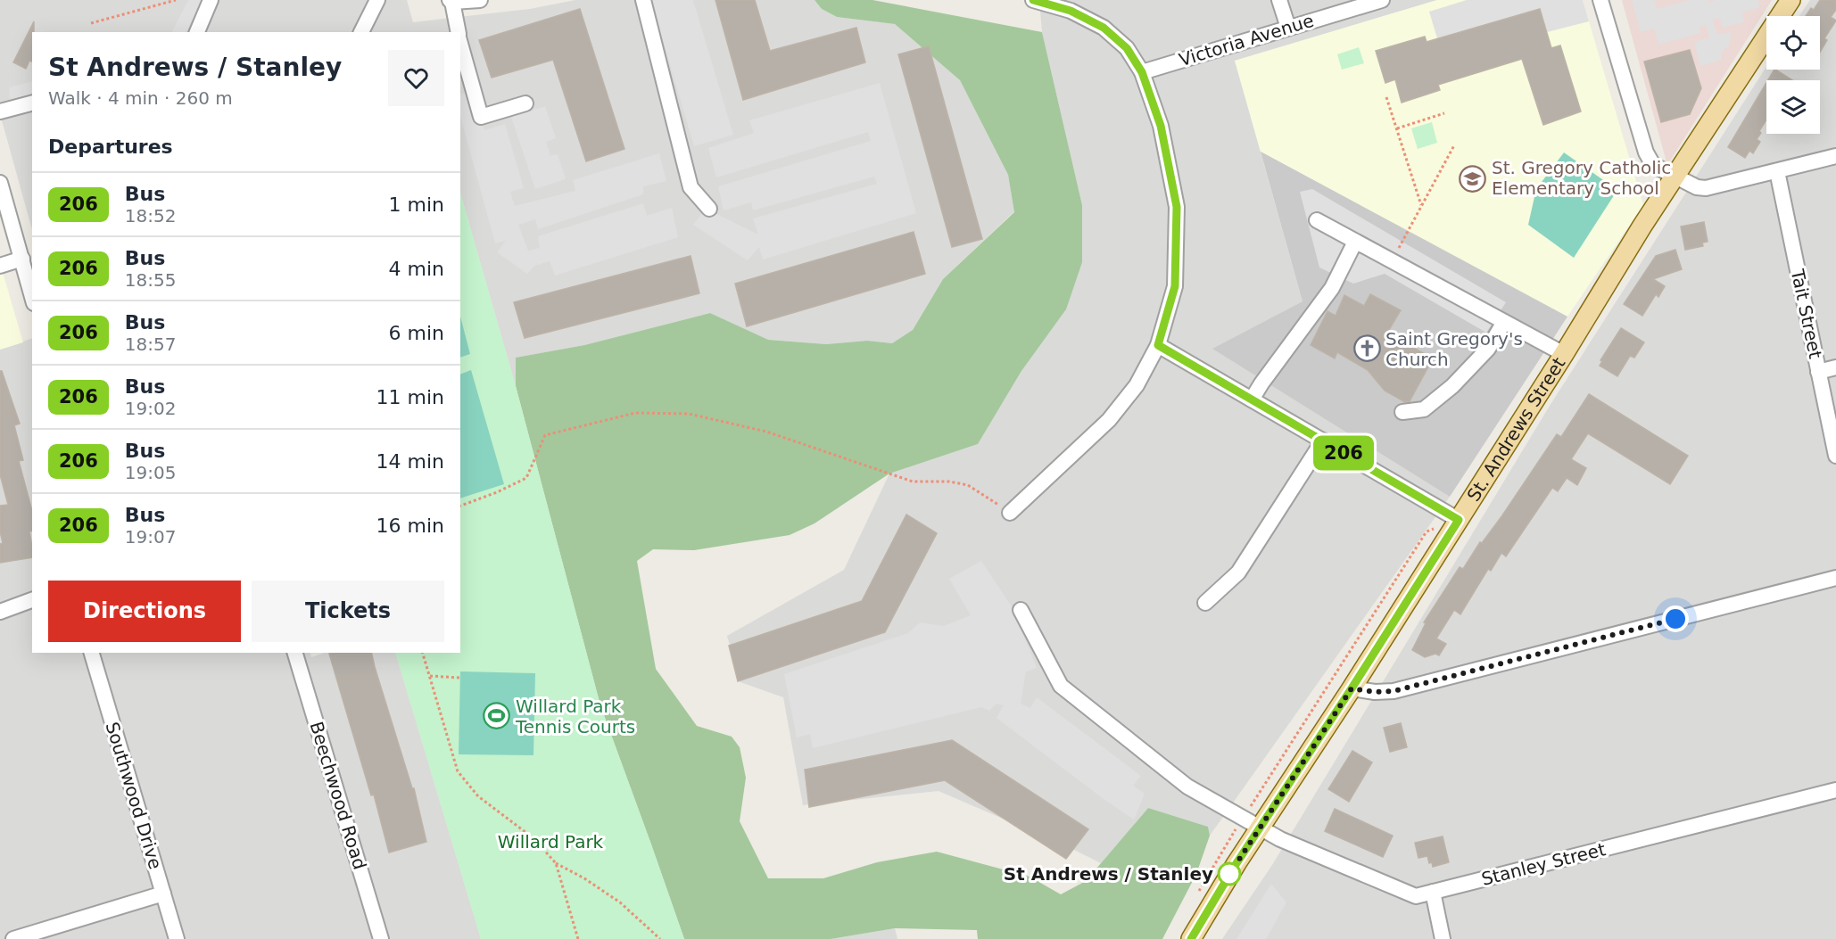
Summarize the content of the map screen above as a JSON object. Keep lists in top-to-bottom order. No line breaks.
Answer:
{"streets":{"main road":["St. Andrews Street"],"street":["Victoria Avenue","Tait Street","Southwood Drive","Beechwood Road","Stanley Street"]},"crossings":[["St. Andrews Street","Stanley Street"]],"parks":["Willard Park"],"places":{"school or university":["St. Gregory Catholic Elementary School"],"church":["Saint Gregory's Church"],"sports":["Willard Park Tennis Courts"],"other":["St Andrews / Stanley"]},"lines":["bus line 206"],"page":{"on_map":"206","heading":[["St Andrews / Stanley","Walk · 4 min · 260 m"],"Departures"],"list":[{"mark":"206","name":"Bus","note":"18:52","value":"1 min"},{"mark":"206","name":"Bus","note":"18:55","value":"4 min"},{"mark":"206","name":"Bus","note":"18:57","value":"6 min"},{"mark":"206","name":"Bus","note":"19:02","value":"11 min"},{"mark":"206","name":"Bus","note":"19:05","value":"14 min"},{"mark":"206","name":"Bus","note":"19:07","value":"16 min"}],"buttons":["Directions","Tickets"]}}
